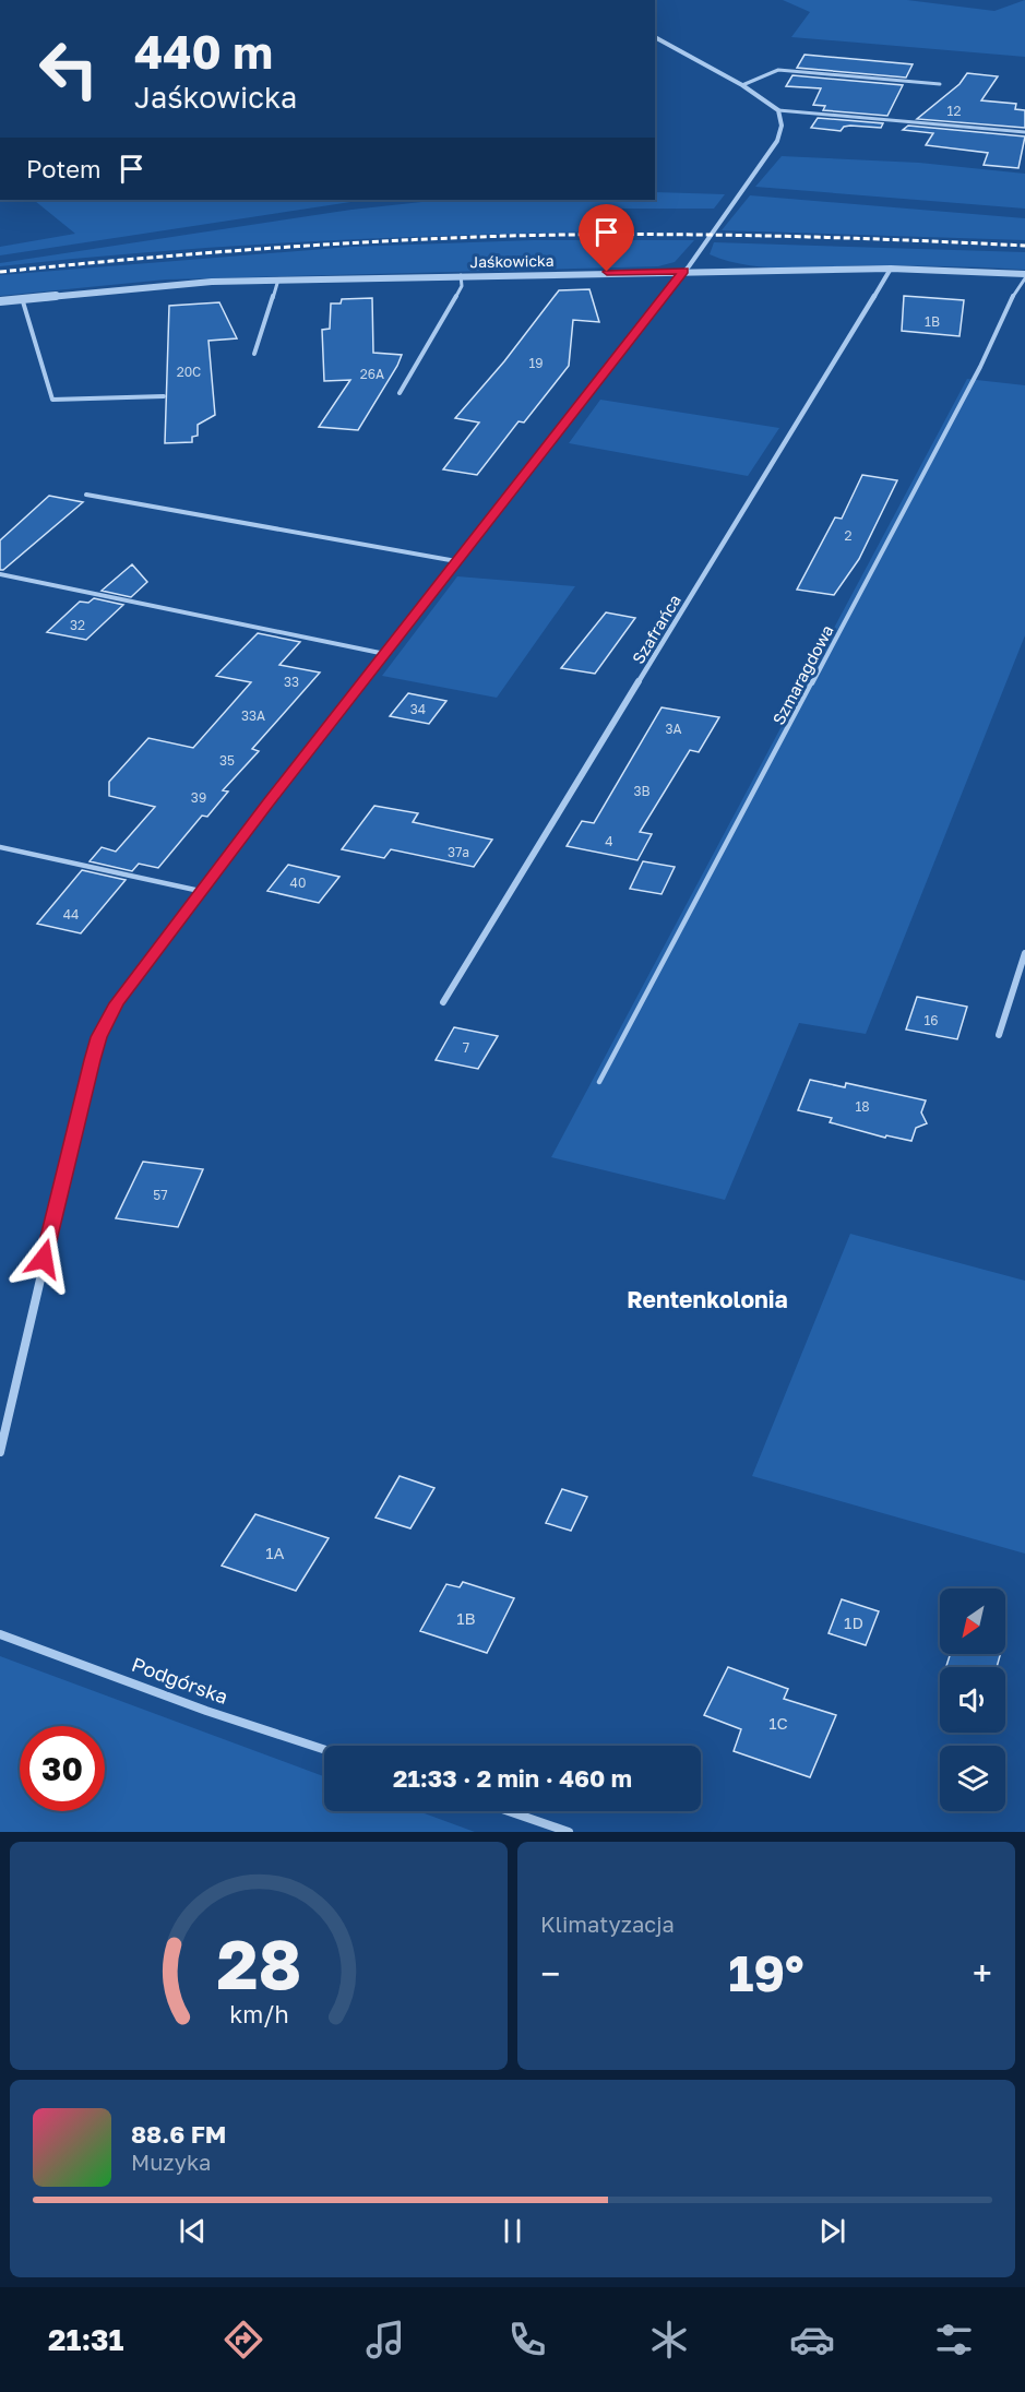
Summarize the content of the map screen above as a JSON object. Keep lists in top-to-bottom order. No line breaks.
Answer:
{"streets":{"street":["Jaśkowicka","Szafrańca","Podgórska"],"lane":["Szmaragdowa"]},"crossings":[["Jaśkowicka","Szafrańca"],["Jaśkowicka","Szmaragdowa"]],"districts":["Rentenkolonia"],"house_numbers":["12","1B","19","20C","26A","2","32","33","34","33A","3A","35","3B","39","4","37a","40","44","16","7","18","57","1A","1B","1D","1C"],"north":"bottom left","page":{"turn":["440 m","Jaśkowicka"],"then":"Potem","limit":"30","trip":"21:33 · 2 min · 460 m","tile":"Klimatyzacja","heat":["−","19°","+"],"song":["88.6 FM","Muzyka"],"tabs":"21:31","gauge":["28","km/h"]}}
